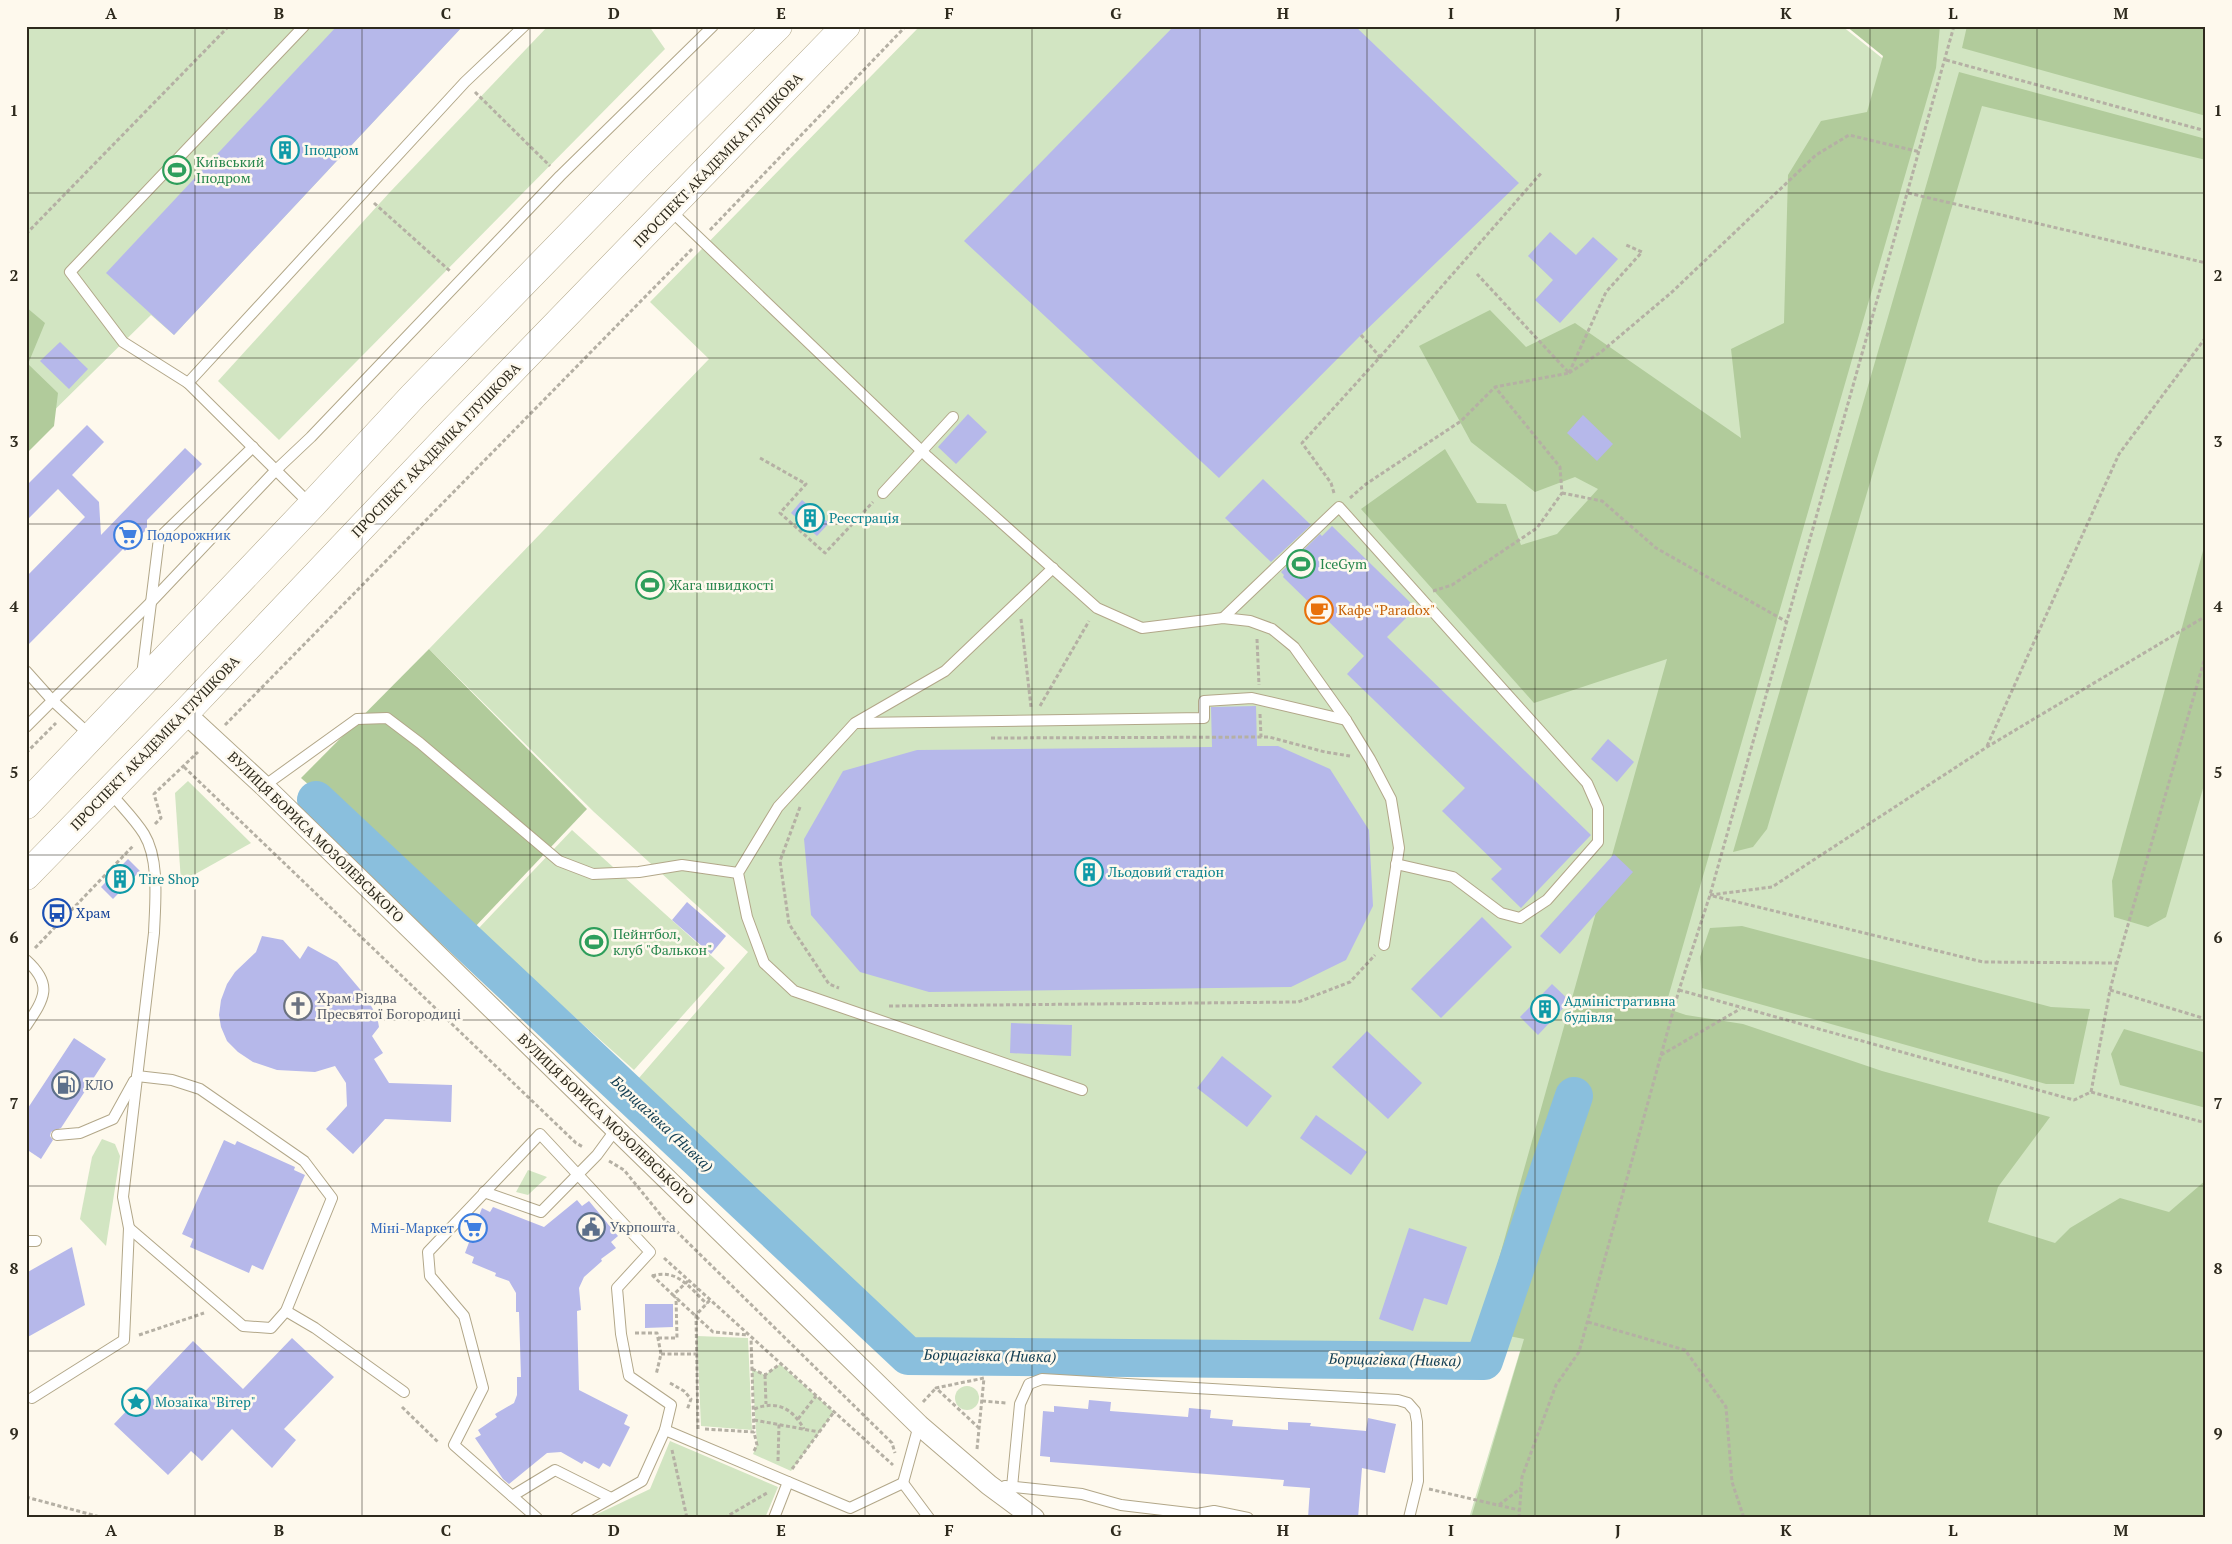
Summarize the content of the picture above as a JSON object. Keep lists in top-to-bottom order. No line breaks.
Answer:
{"streets":{"highway":["ПРОСПЕКТ АКАДЕМІКА ГЛУШКОВА"],"street":["ВУЛИЦЯ БОРИСА МОЗОЛЕВСЬКОГО"]},"crossings":[["ПРОСПЕКТ АКАДЕМІКА ГЛУШКОВА","ВУЛИЦЯ БОРИСА МОЗОЛЕВСЬКОГО"]],"water":["Борщагівка (Нивка)"],"places":{"building":["Іподром","Реєстрація","Льодовий стадіон","Tire Shop","Адміністративна будівля"],"sports":["Київський Іподром","IceGym","Жага швидкості","Пейнтбол, клуб \"Фалькон\""],"supermarket":["Подорожник","Міні-Маркет"],"cafe":["Кафе \"Paradox\""],"bus stop":["Храм"],"church":["Храм Різдва Пресвятої Богородиці"],"fuel station":["КЛО"],"public building":["Укрпошта"],"place":["Мозаїка \"Вітер\""]},"grid":{"columns":["A","B","C","D","E","F","G","H","I","J","K","L","M"],"rows":["1","2","3","4","5","6","7","8","9"]}}
